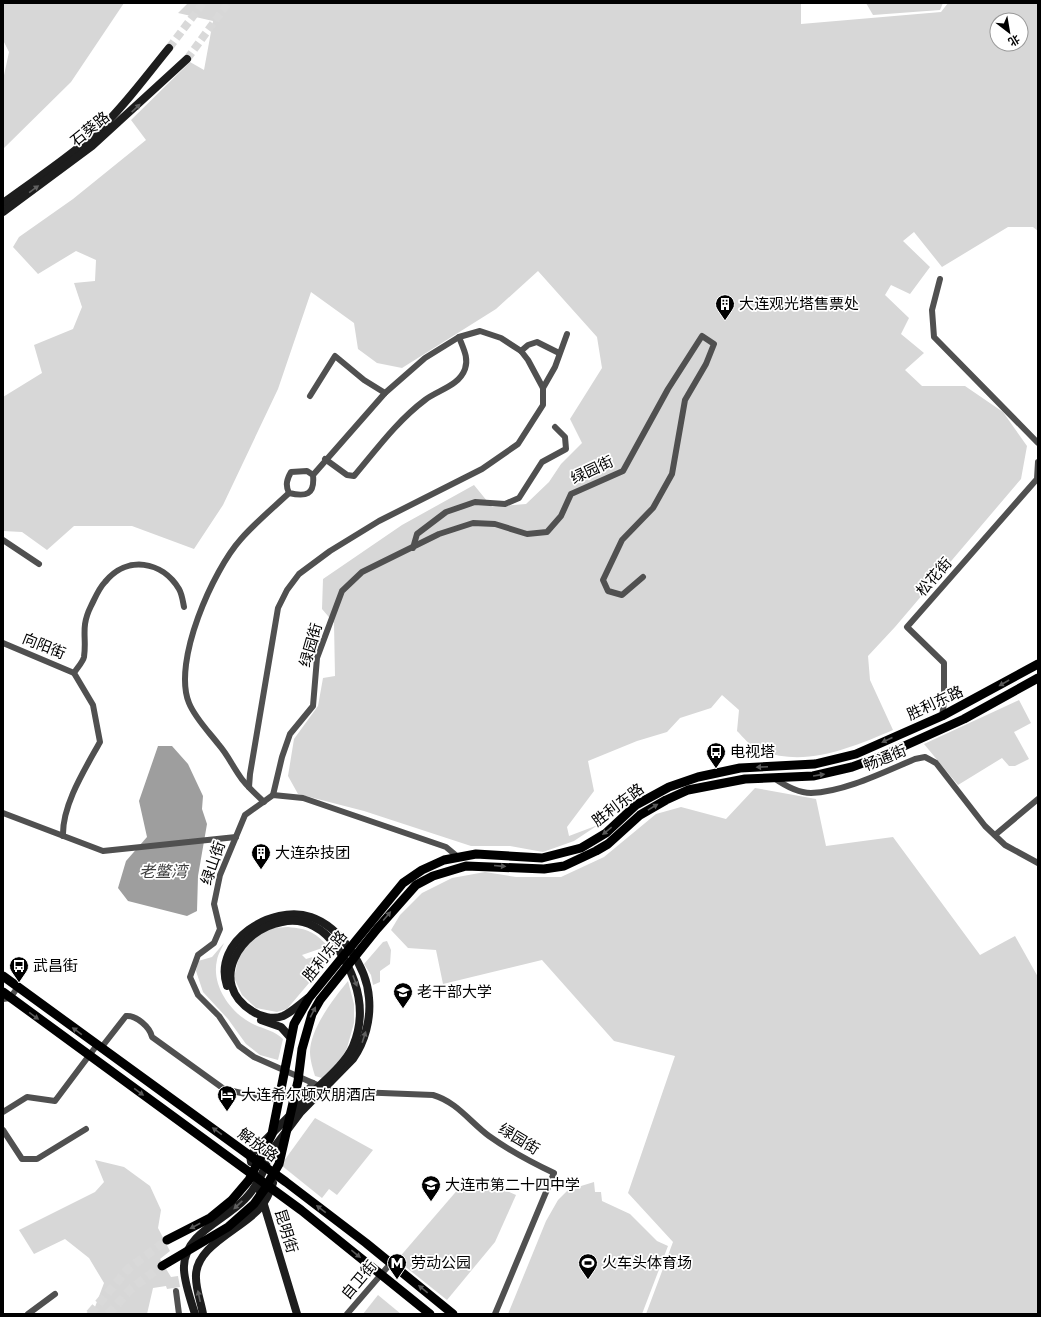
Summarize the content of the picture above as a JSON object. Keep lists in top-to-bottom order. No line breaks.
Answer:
{"streets":{"main road":["石葵路","胜利东路","解放路","昆明街"],"street":["绿园街","松花街","向阳街","畅通街","绿山街","自卫街"]},"crossings":[["绿园街","绿山街"],["松花街","胜利东路"],["胜利东路","畅通街"],["解放路","昆明街"],["解放路","自卫街"]],"water":["老鳖湾"],"places":{"building":["大连观光塔售票处","大连杂技团"],"bus stop":["电视塔","武昌街"],"school or university":["老干部大学","大连市第二十四中学"],"hotel":["大连希尔顿欢朋酒店"],"metro station":["劳动公园"],"sports":["火车头体育场"]},"north":"bottom right"}
